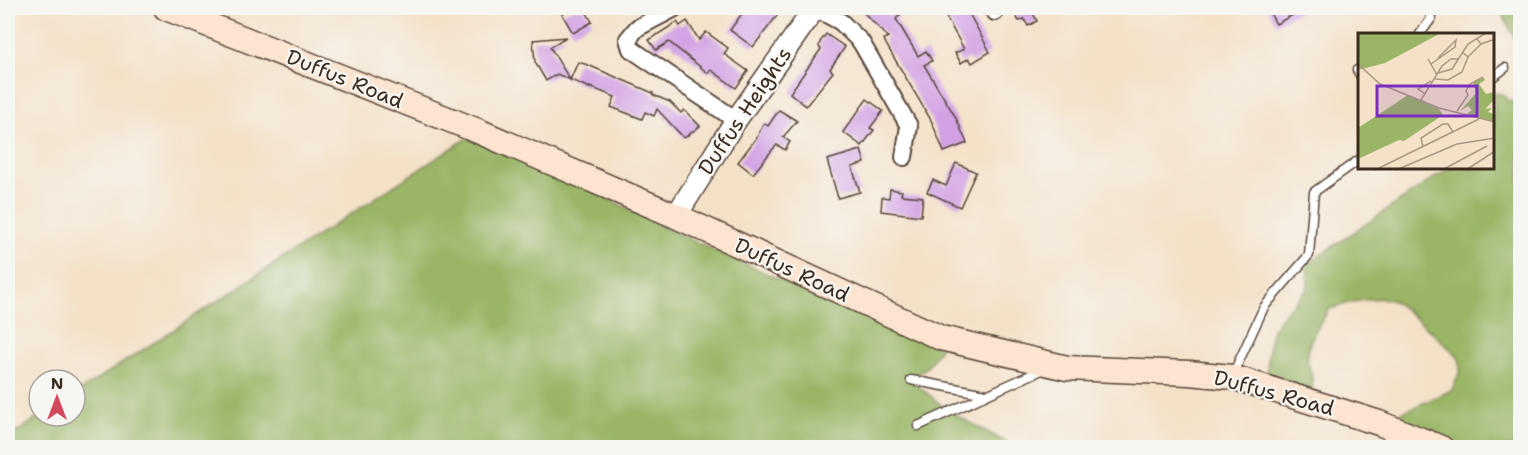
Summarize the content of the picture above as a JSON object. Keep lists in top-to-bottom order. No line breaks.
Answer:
{"streets":{"main road":["Duffus Road"],"street":["Duffus Heights"]},"crossings":[["Duffus Road","Duffus Heights"]],"north":"top"}
